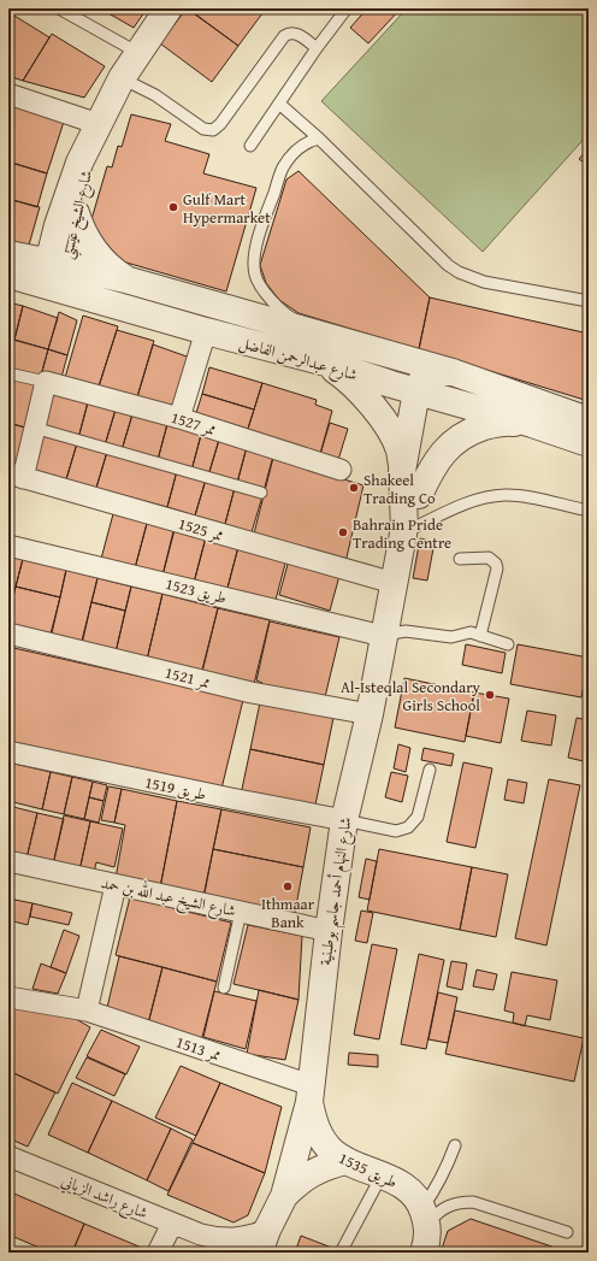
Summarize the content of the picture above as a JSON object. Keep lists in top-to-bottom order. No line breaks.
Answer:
{"streets":{"street":["شارع الشيخ عيسى","شارع عبدالرحمن الفاضل","ممر 1527","ممر 1525","طريق 1523","ممر 1521","طريق 1519","شارع النهام أحمد جاسم بوطبنية","شارع الشيخ عبد الله بن حمد","ممر 1513","طريق 1535","شارع راشد الزياني"]},"crossings":[["شارع الشيخ عيسى","شارع عبدالرحمن الفاضل"],["شارع عبدالرحمن الفاضل","شارع النهام أحمد جاسم بوطبنية"],["ممر 1525","شارع النهام أحمد جاسم بوطبنية"],["طريق 1523","شارع النهام أحمد جاسم بوطبنية"],["ممر 1521","شارع النهام أحمد جاسم بوطبنية"],["طريق 1519","شارع النهام أحمد جاسم بوطبنية"],["شارع النهام أحمد جاسم بوطبنية","شارع الشيخ عبد الله بن حمد"],["شارع النهام أحمد جاسم بوطبنية","ممر 1513"],["شارع النهام أحمد جاسم بوطبنية","طريق 1535"],["شارع النهام أحمد جاسم بوطبنية","شارع راشد الزياني"],["ممر 1513","طريق 1535"]],"places":["Gulf Mart Hypermarket","Shakeel Trading Co","Bahrain Pride Trading Centre","Al-Isteqlal Secondary Girls School","Ithmaar Bank"]}
